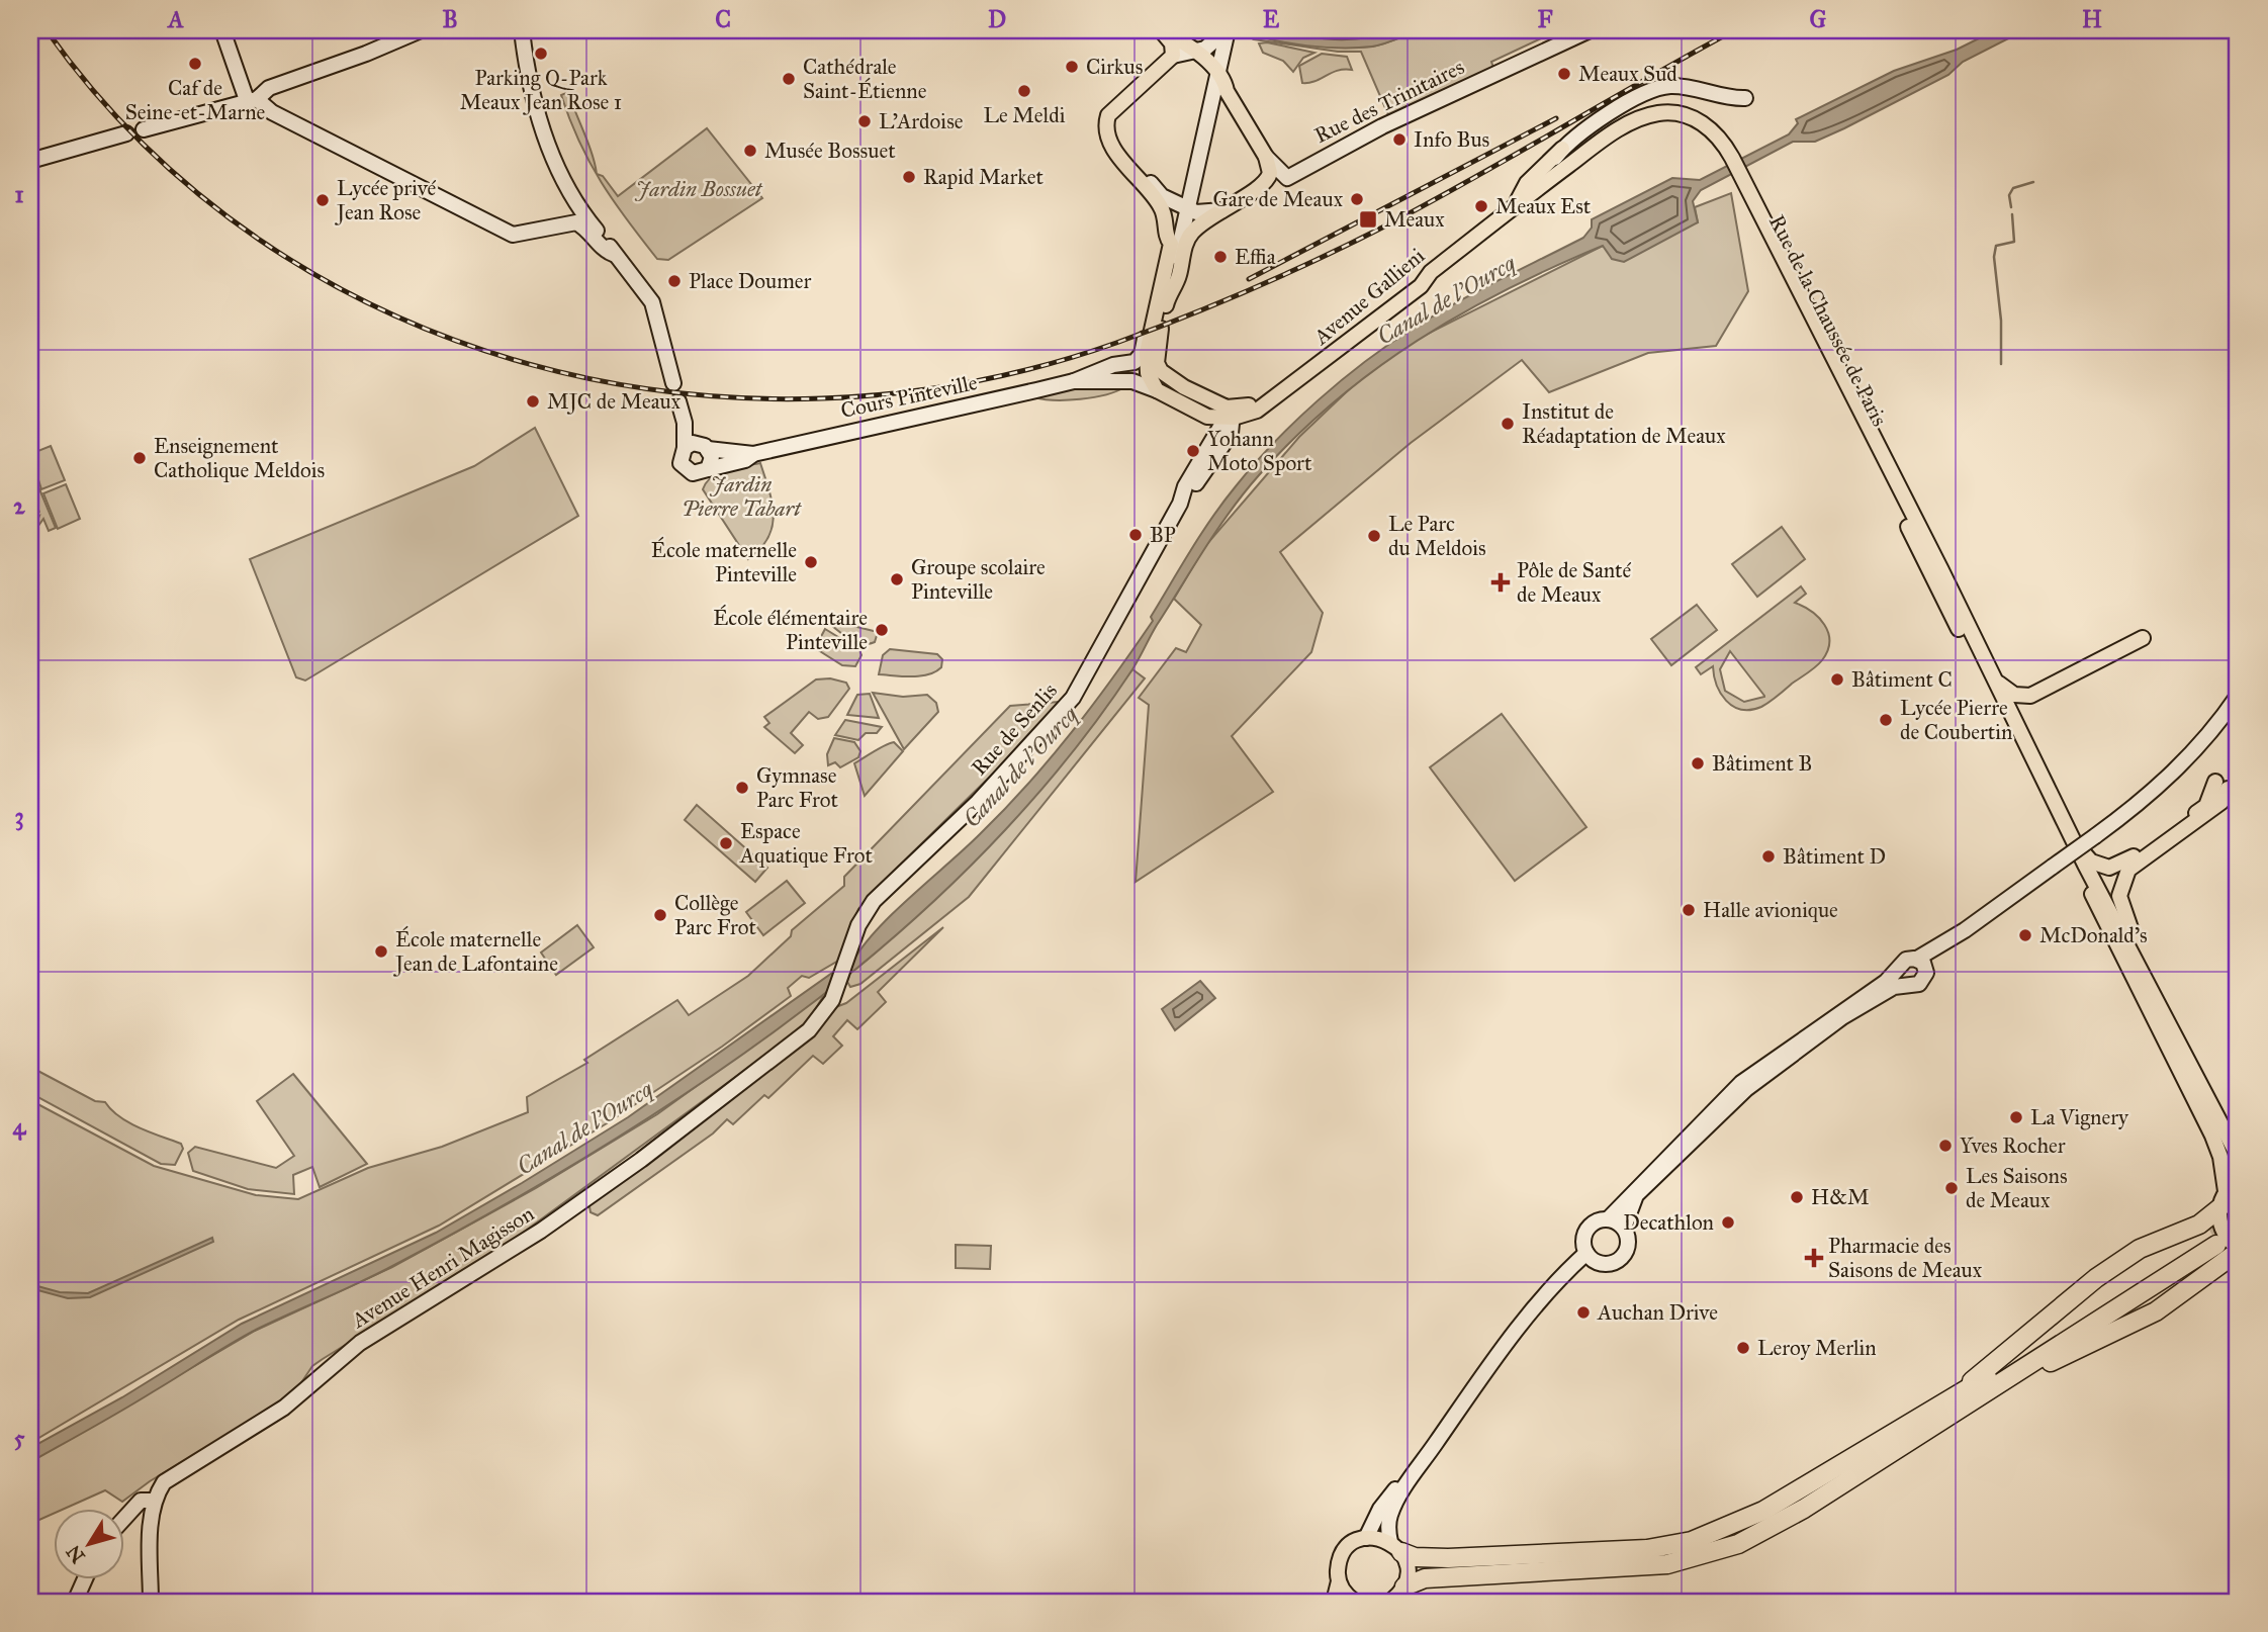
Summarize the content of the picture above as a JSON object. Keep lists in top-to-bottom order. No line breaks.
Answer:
{"streets":{"main road":["Avenue Gallieni","Rue de la Chaussée de Paris"],"street":["Rue des Trinitaires","Cours Pinteville","Rue de Senlis","Avenue Henri Magisson"]},"crossings":[["Avenue Gallieni","Rue de la Chaussée de Paris"],["Avenue Gallieni","Cours Pinteville"],["Avenue Gallieni","Rue de Senlis"],["Rue de Senlis","Avenue Henri Magisson"]],"water":["Canal de l'Ourcq"],"parks":["Jardin Bossuet","Jardin Pierre Tabart"],"places":{"other":["Parking Q-Park Meaux Jean Rose 1","Caf de Seine-et-Marne","Cirkus","Meaux Sud","Cathédrale Saint-Étienne","Le Meldi","L'Ardoise","Info Bus","Musée Bossuet","Rapid Market","Gare de Meaux","Lycée privé Jean Rose","Meaux Est","Effia","Place Doumer","MJC de Meaux","Institut de Réadaptation de Meaux","Yohann Moto Sport","Enseignement Catholique Meldois","BP","Le Parc du Meldois","École maternelle Pinteville","Groupe scolaire Pinteville","École élémentaire Pinteville","Bâtiment C","Lycée Pierre de Coubertin","Bâtiment B","Gymnase Parc Frot","Espace Aquatique Frot","Bâtiment D","Halle avionique","Collège Parc Frot","McDonald's","École maternelle Jean de Lafontaine","La Vignery","Yves Rocher","Les Saisons de Meaux","H&M","Decathlon","Auchan Drive","Leroy Merlin"],"transit":["Meaux"],"health":["Pôle de Santé de Meaux","Pharmacie des Saisons de Meaux"]},"north":"bottom left","grid":{"columns":["A","B","C","D","E","F","G","H"],"rows":["1","2","3","4","5"]}}
